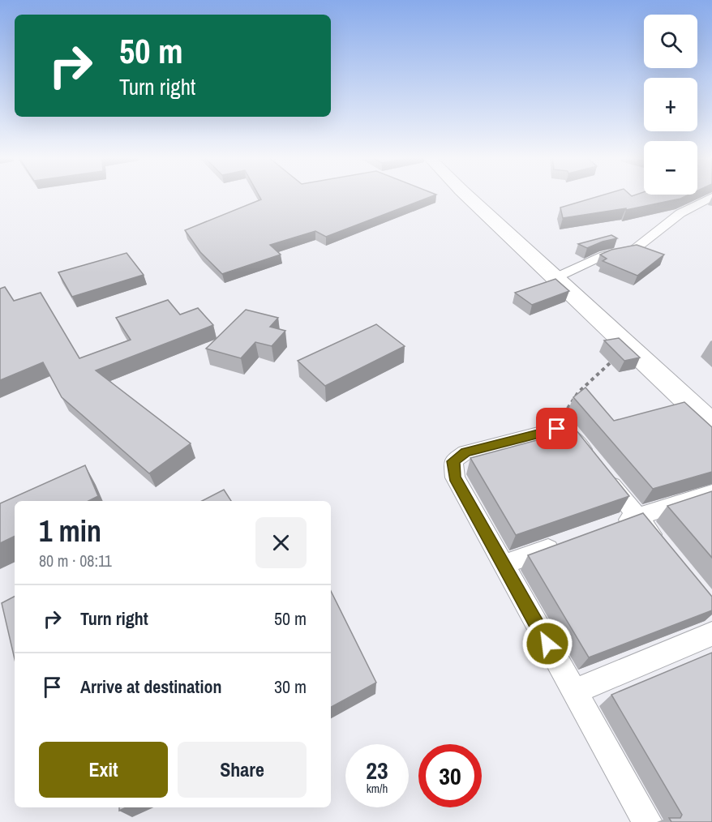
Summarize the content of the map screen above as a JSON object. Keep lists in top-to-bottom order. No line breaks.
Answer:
{"page":{"map_buttons":["+","−"],"turn":["50 m","Turn right"],"heading":["1 min","80 m · 08:11"],"list":[{"name":"Turn right","value":"50 m"},{"name":"Arrive at destination","value":"30 m"}],"buttons":["Exit","Share"],"speed":"23 km/h","limit":"30"}}
